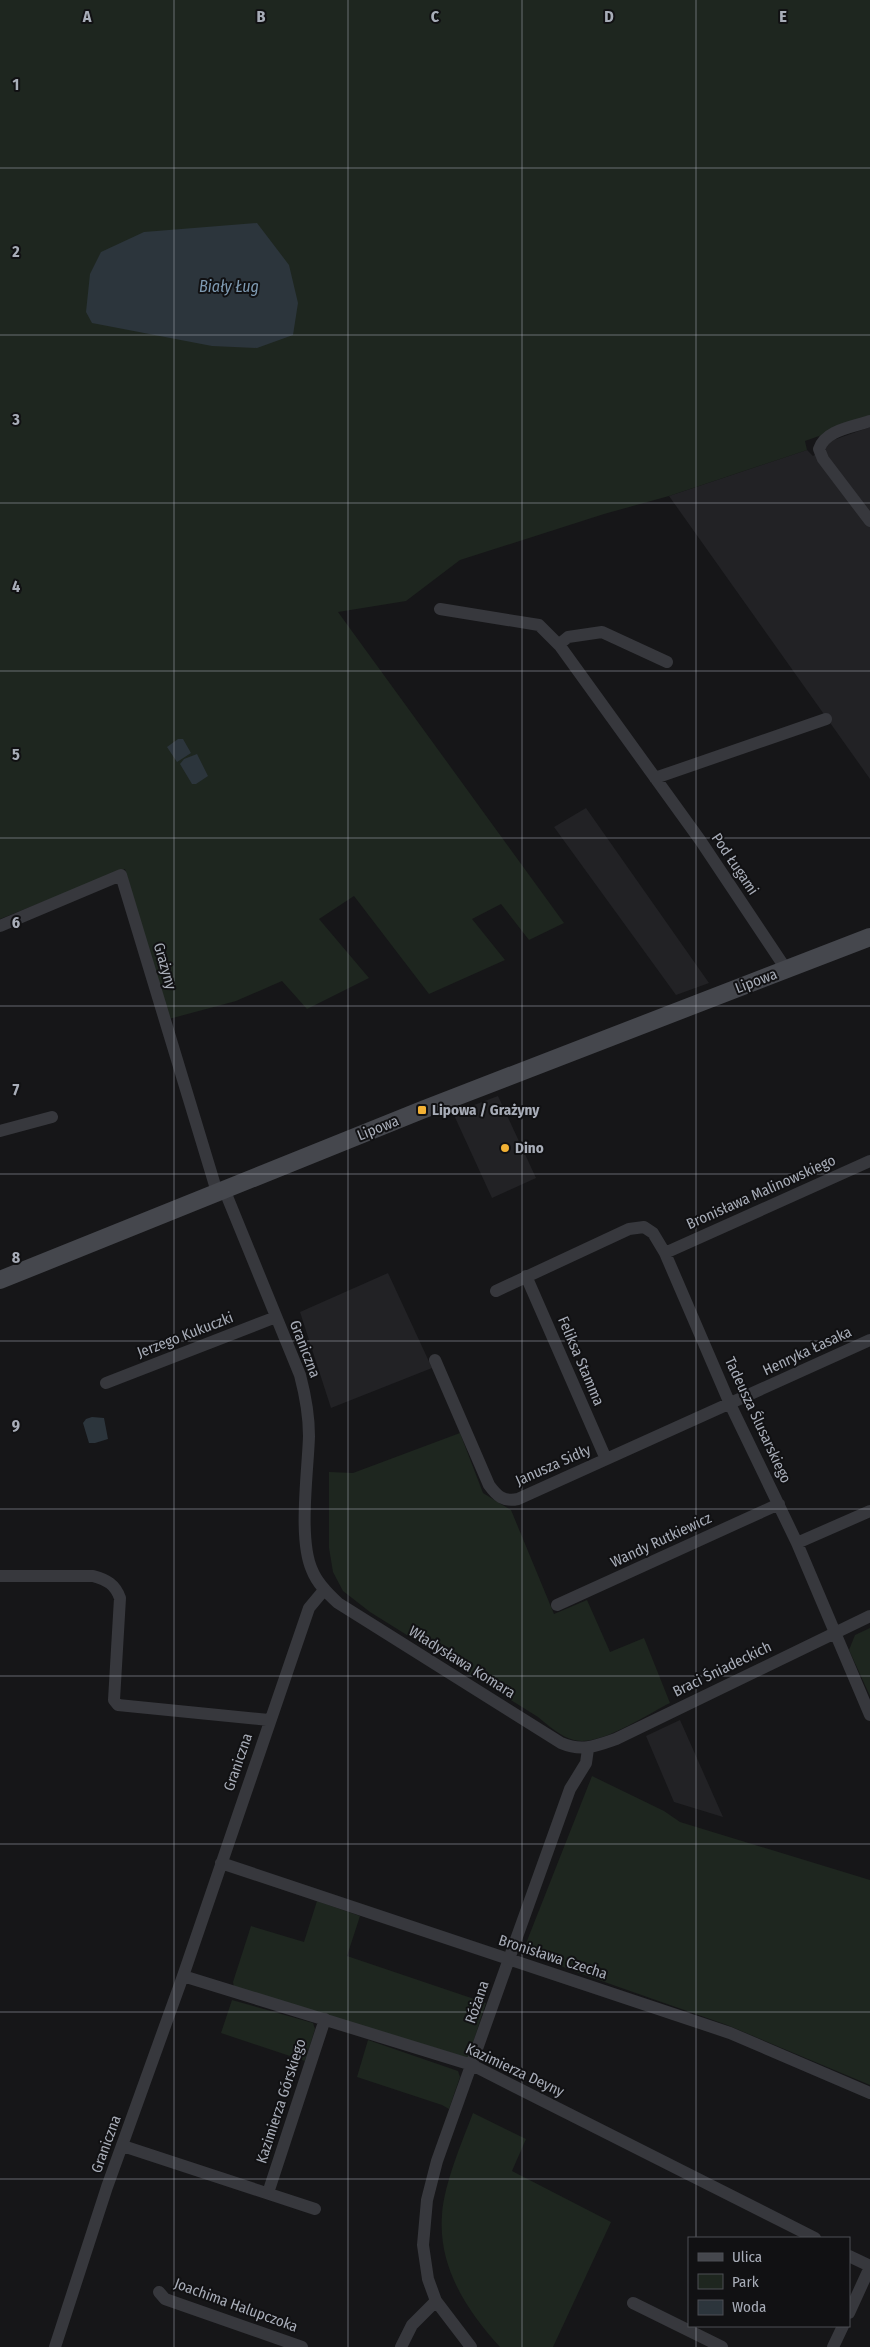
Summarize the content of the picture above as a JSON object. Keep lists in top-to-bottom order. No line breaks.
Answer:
{"streets":{"main road":["Lipowa"],"street":["Pod Ługami","Grażyny","Bronisława Malinowskiego","Jerzego Kukuczki","Graniczna","Henryka Łasaka","Feliksa Stamma","Tadeusza Ślusarskiego","Janusza Sidły","Wandy Rutkiewicz","Władysława Komara","Braci Śniadeckich","Bronisława Czecha","Różana","Kazimierza Deyny","Kazimierza Górskiego","Joachima Halupczoka"]},"crossings":[["Pod Ługami","Lipowa"],["Grażyny","Lipowa"],["Grażyny","Graniczna"],["Lipowa","Graniczna"],["Bronisława Malinowskiego","Tadeusza Ślusarskiego"],["Jerzego Kukuczki","Graniczna"],["Graniczna","Władysława Komara"],["Graniczna","Bronisława Czecha"],["Graniczna","Kazimierza Deyny"],["Henryka Łasaka","Tadeusza Ślusarskiego"],["Henryka Łasaka","Janusza Sidły"],["Feliksa Stamma","Tadeusza Ślusarskiego"],["Feliksa Stamma","Janusza Sidły"],["Tadeusza Ślusarskiego","Janusza Sidły"],["Tadeusza Ślusarskiego","Wandy Rutkiewicz"],["Tadeusza Ślusarskiego","Braci Śniadeckich"],["Władysława Komara","Braci Śniadeckich"],["Władysława Komara","Różana"],["Braci Śniadeckich","Różana"],["Bronisława Czecha","Różana"],["Różana","Kazimierza Deyny"],["Kazimierza Deyny","Kazimierza Górskiego"]],"water":["Biały Ług"],"places":{"transit":["Lipowa / Grażyny"],"other":["Dino"]},"legend":["Ulica","Park","Woda"],"grid":{"columns":["A","B","C","D","E"],"rows":["1","2","3","4","5","6","7","8","9"]}}
